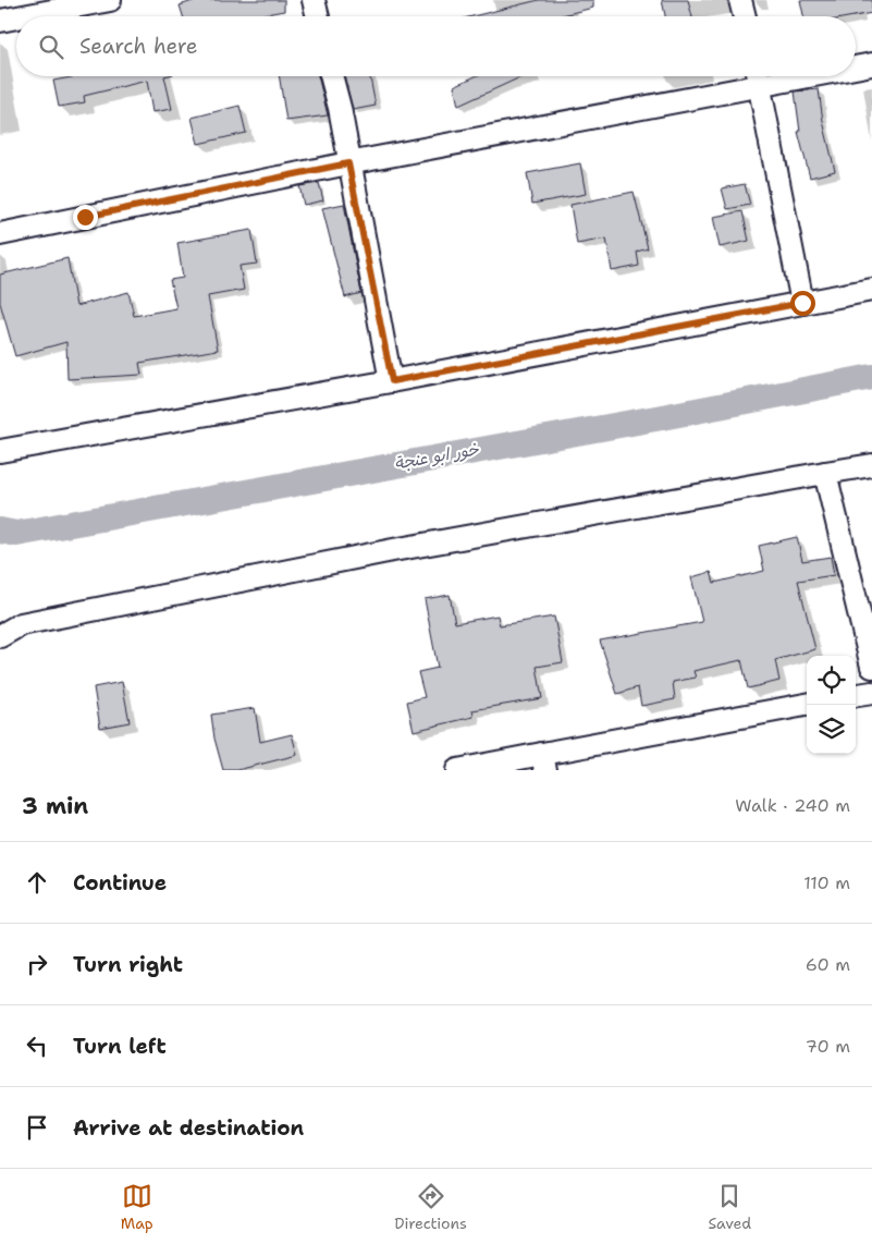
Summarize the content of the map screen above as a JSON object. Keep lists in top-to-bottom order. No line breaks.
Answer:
{"water":["خور ابو عنجة"],"page":{"search":"Search here","heading":["3 min","Walk · 240 m"],"list":[["Continue","110 m"],["Turn right","60 m"],["Turn left","70 m"],"Arrive at destination"],"nav":["Map","Directions","Saved"]}}
